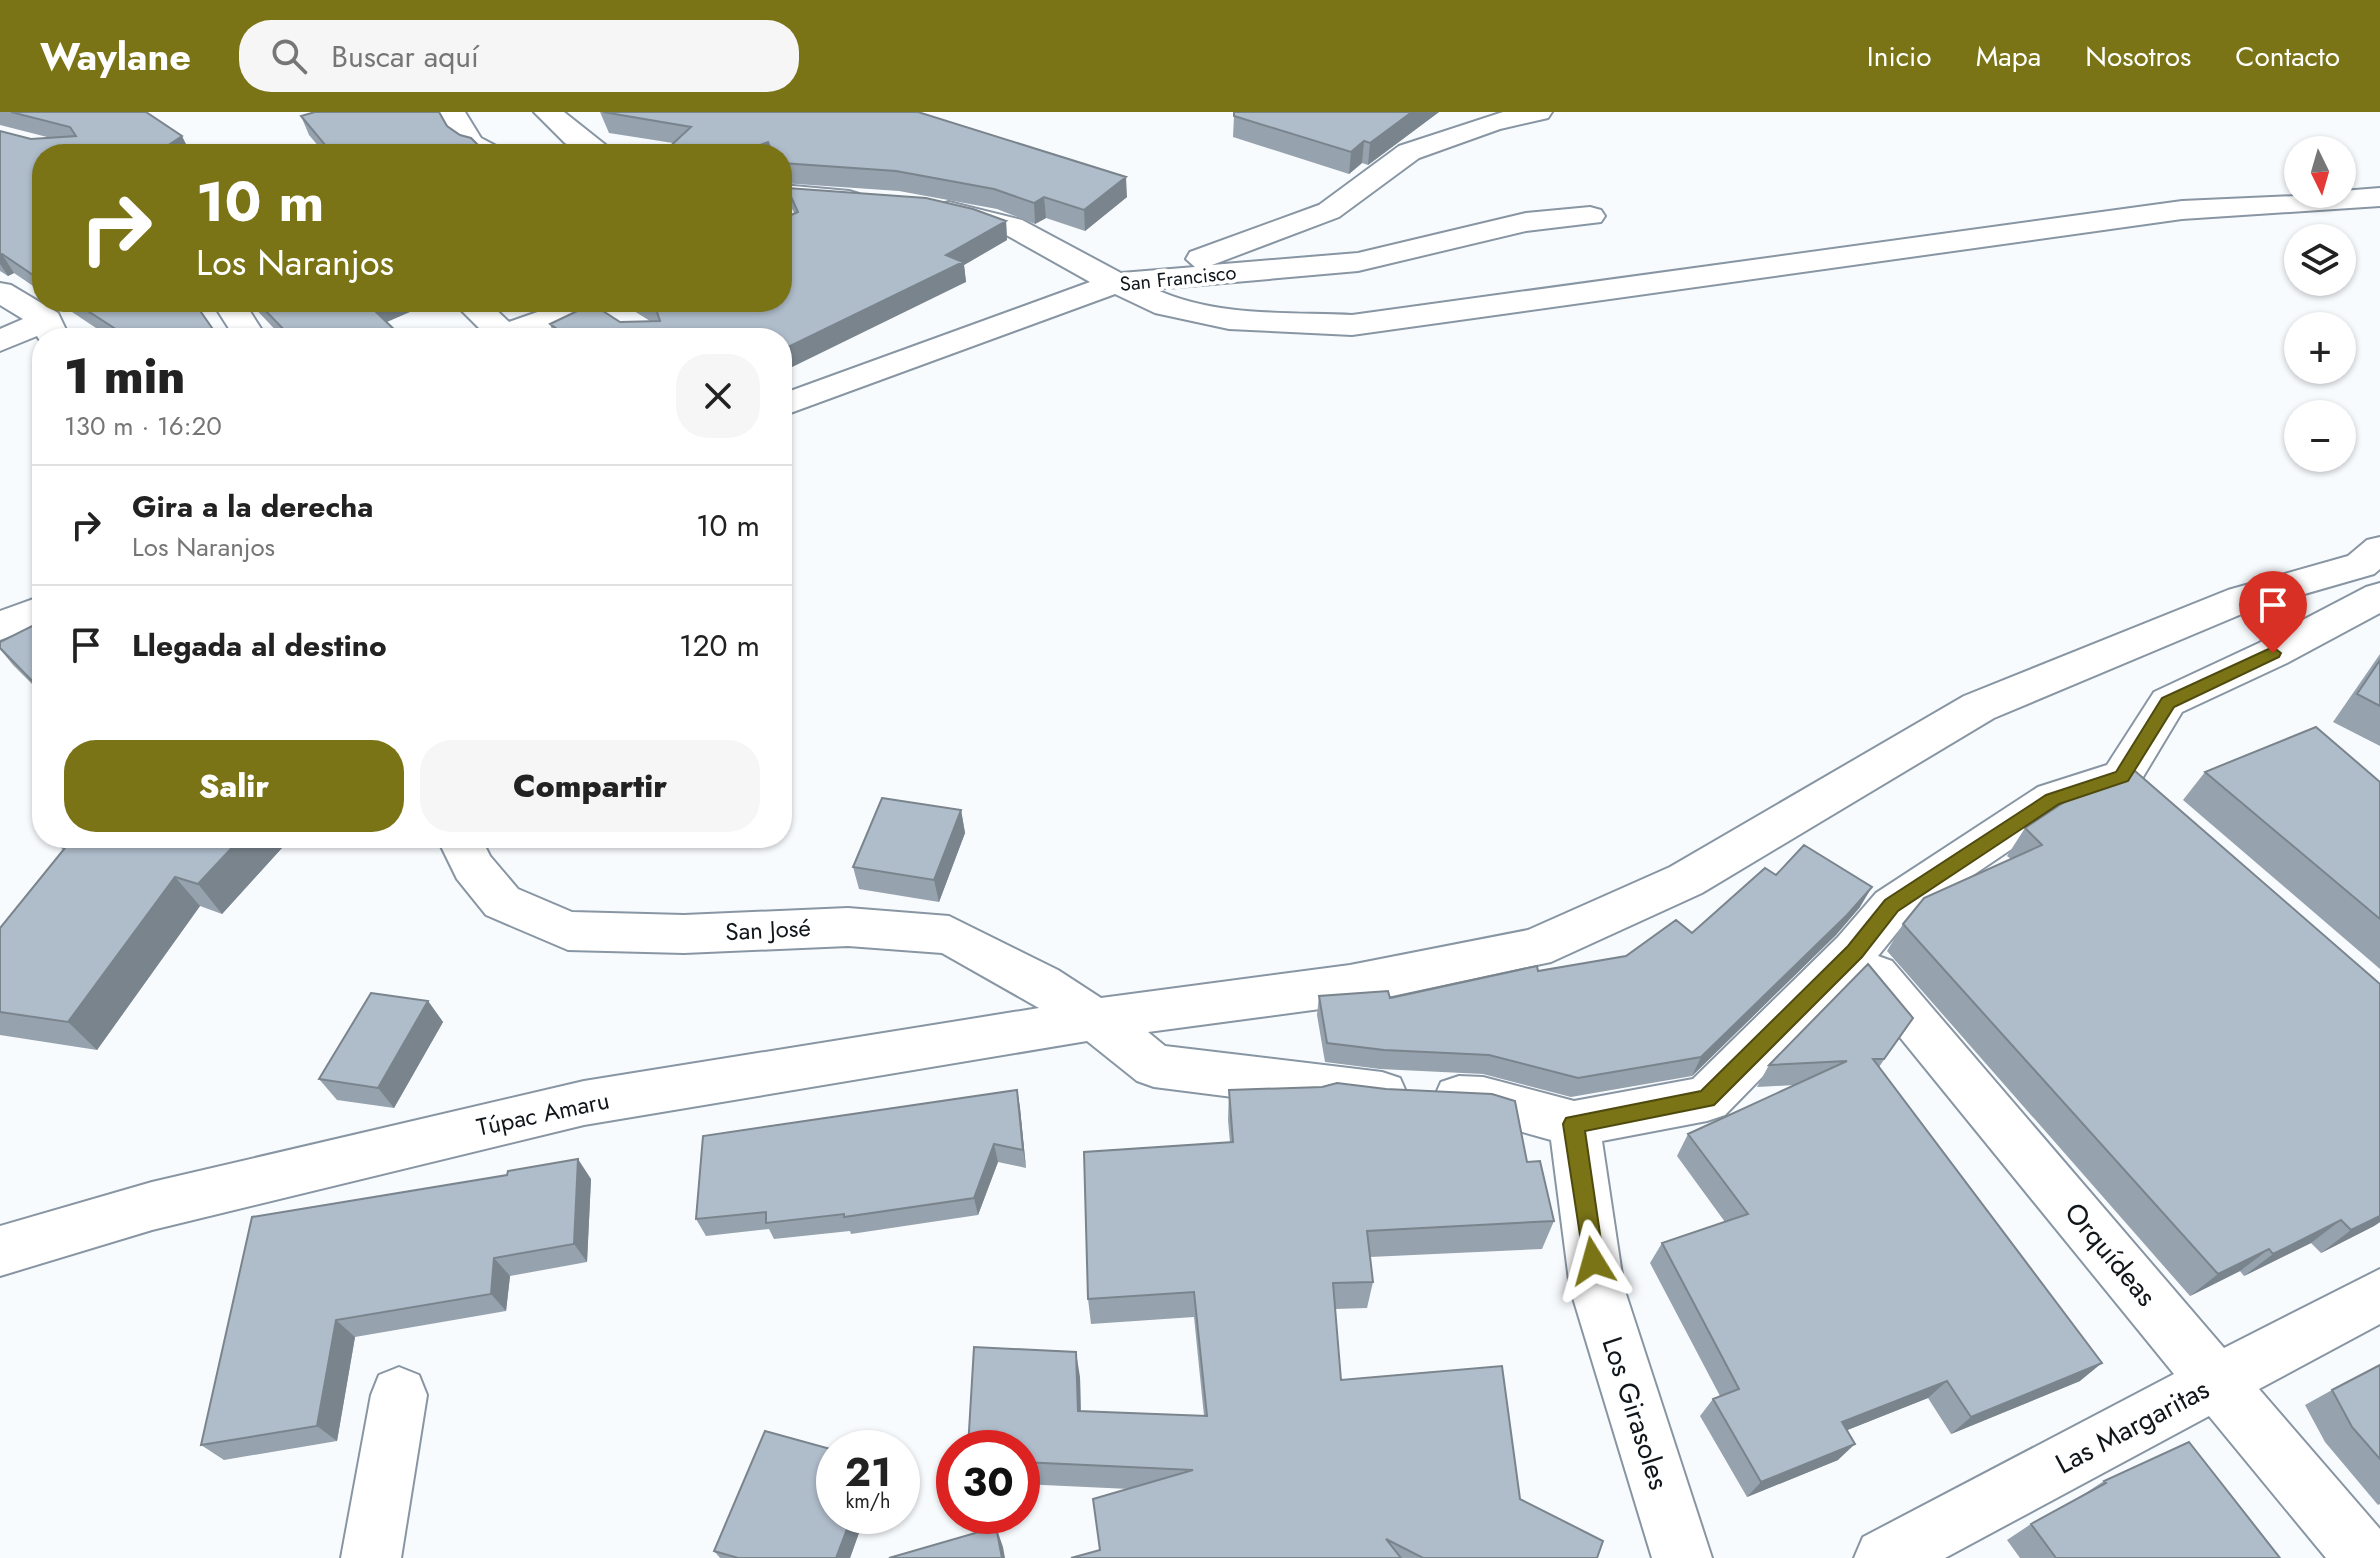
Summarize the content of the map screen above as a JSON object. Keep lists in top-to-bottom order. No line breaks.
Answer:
{"streets":{"street":["San Francisco","San José","Túpac Amaru","Orquídeas","Los Girasoles","Las Margaritas"]},"crossings":[["San José","Túpac Amaru"],["San José","Los Girasoles"],["Orquídeas","Las Margaritas"]],"north":"bottom","page":{"header":"Waylane","search":"Buscar aquí","nav":["Inicio","Mapa","Nosotros","Contacto"],"map_buttons":["+","−"],"turn":["10 m","Los Naranjos"],"heading":["1 min","130 m · 16:20"],"list":[{"name":"Gira a la derecha","note":"Los Naranjos","value":"10 m"},{"name":"Llegada al destino","value":"120 m"}],"buttons":["Salir","Compartir"],"speed":"21 km/h","limit":"30"}}
